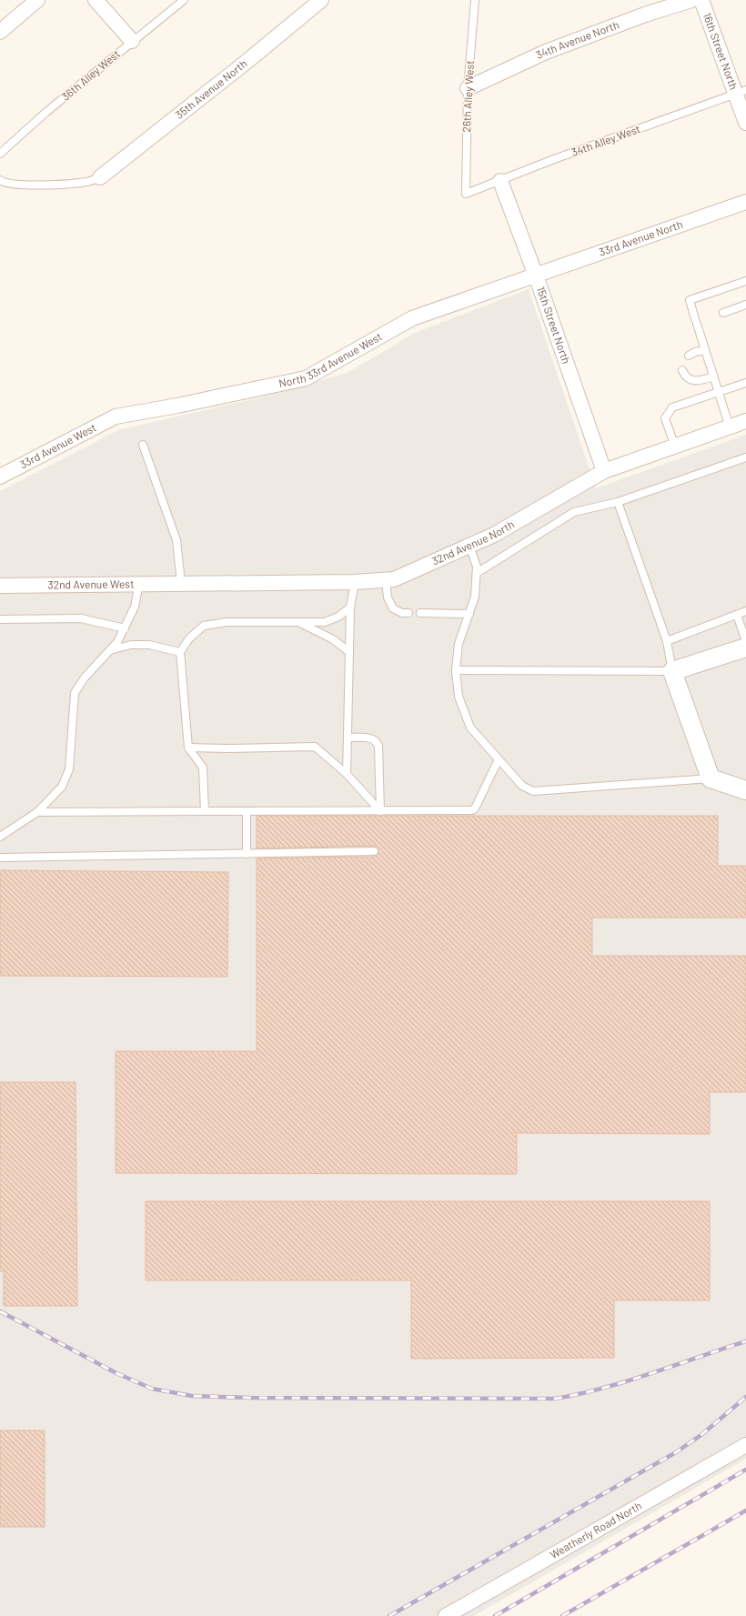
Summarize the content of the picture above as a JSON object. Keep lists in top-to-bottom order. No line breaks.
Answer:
{"streets":{"street":["34th Avenue North","16th Street North","35th Avenue North","33rd Avenue North","15th Street North","North 33rd Avenue West","33rd Avenue West","32nd Avenue North","32nd Avenue West","Weatherly Road North"],"lane":["36th Alley West","26th Alley West","34th Alley West"]},"crossings":[["34th Avenue North","26th Alley West"],["16th Street North","34th Alley West"],["26th Alley West","34th Alley West"],["34th Alley West","15th Street North"],["33rd Avenue North","15th Street North"],["33rd Avenue North","North 33rd Avenue West"],["15th Street North","North 33rd Avenue West"],["15th Street North","32nd Avenue North"],["North 33rd Avenue West","33rd Avenue West"],["32nd Avenue North","32nd Avenue West"]]}
